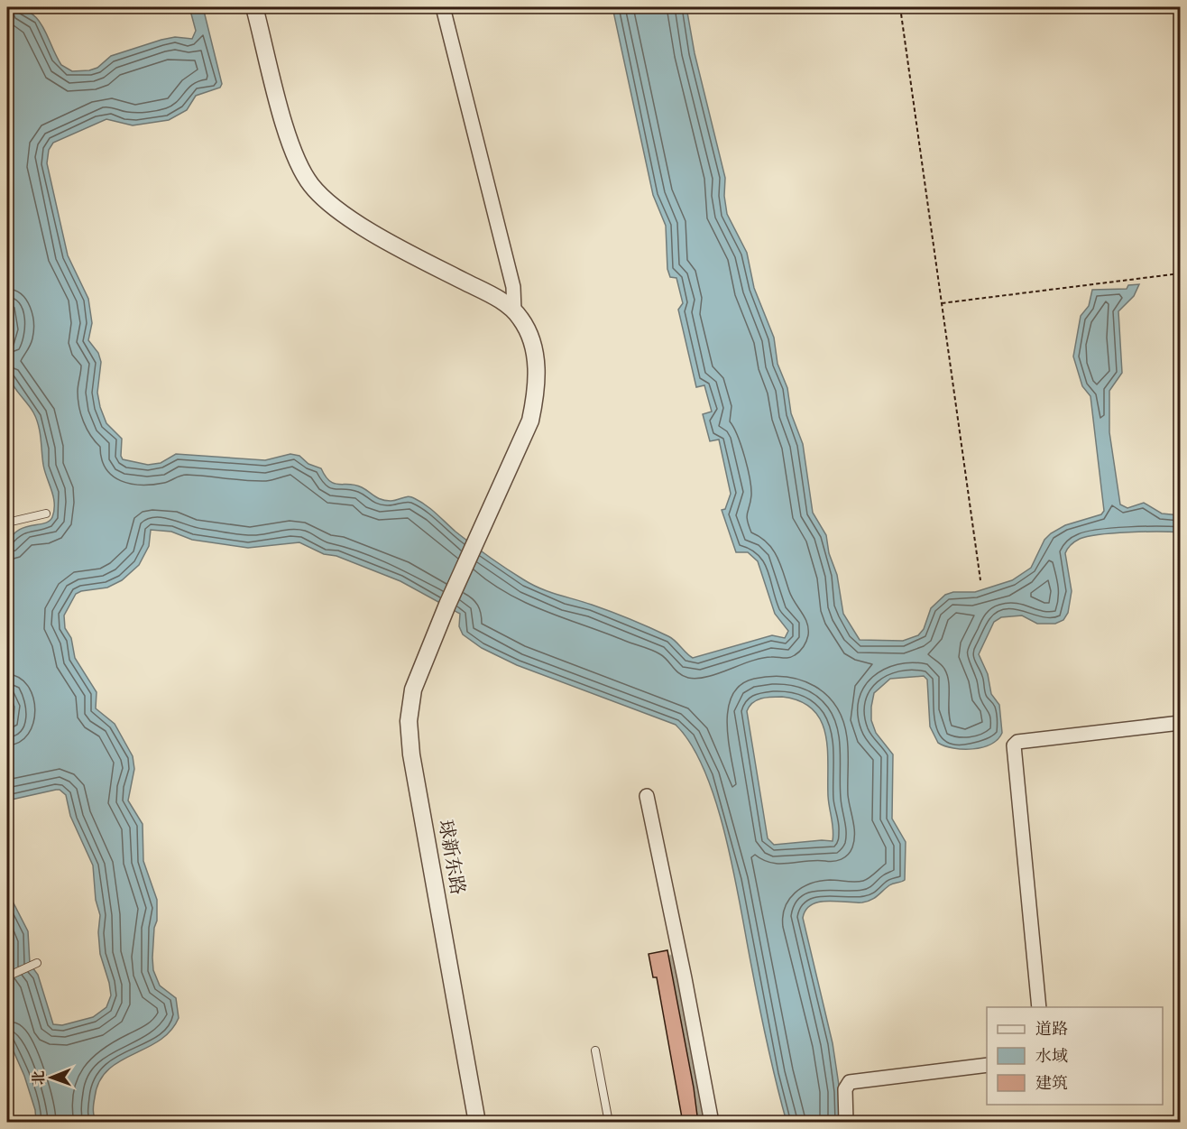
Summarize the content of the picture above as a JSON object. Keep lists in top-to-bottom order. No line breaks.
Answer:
{"streets":{"street":["球新东路"]},"legend":["道路","水域","建筑"],"north":"left"}
